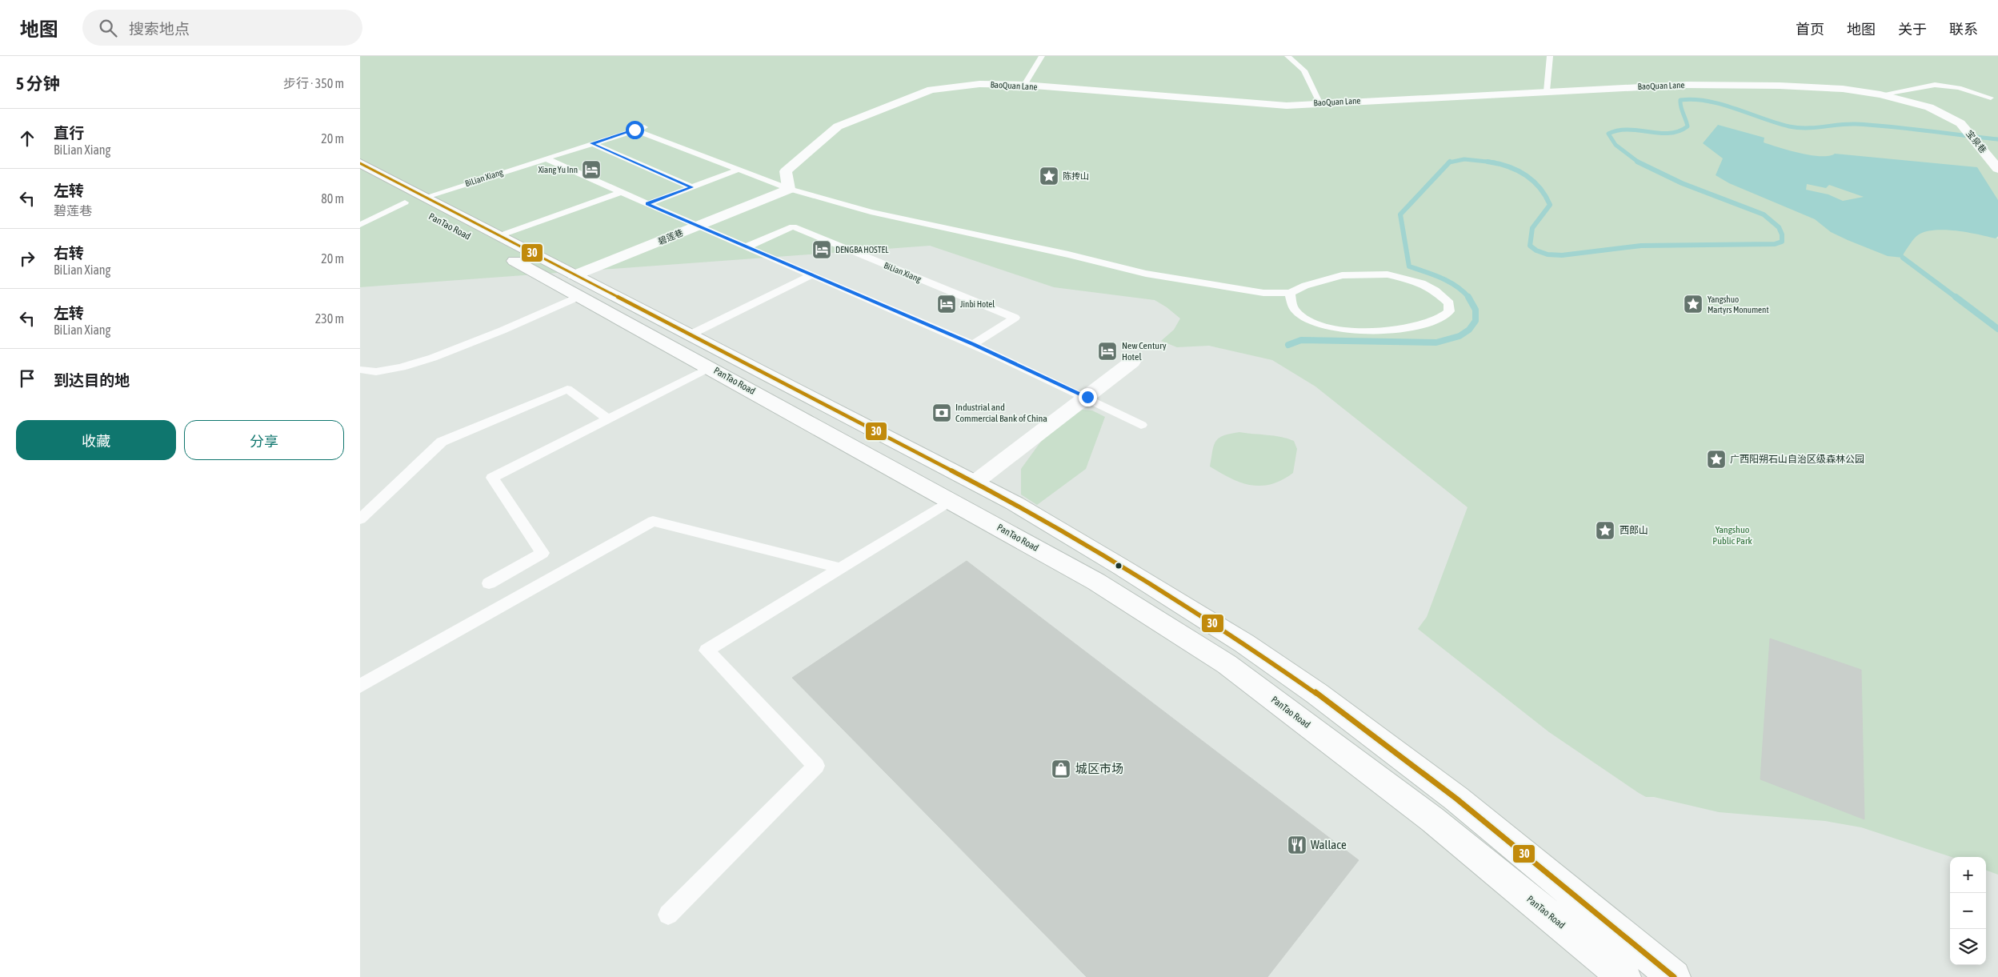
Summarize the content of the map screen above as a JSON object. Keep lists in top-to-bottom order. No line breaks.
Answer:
{"streets":{"main road":["BaoQuan Lane","宝泉巷","PanTao Road","碧莲巷"],"lane":["BiLian Xiang"]},"crossings":[["BaoQuan Lane","宝泉巷"],["BaoQuan Lane","碧莲巷"],["BiLian Xiang","PanTao Road"],["PanTao Road","碧莲巷"]],"parks":["Yangshuo Public Park"],"places":{"hotel":["Xiang Yu Inn","DENGBA HOSTEL","Jinbi Hotel","New Century Hotel"],"place":["陈抟山","Yangshuo Martyrs Monument","广西阳朔石山自治区级森林公园","西郎山"],"bank":["Industrial and Commercial Bank of China"],"shop":["城区市场"],"restaurant":["Wallace"]},"lines":["transit line 30"],"page":{"header":"地图","search":"搜索地点","nav":["首页","地图","关于","联系"],"heading":["5 分钟","步行 · 350 m"],"list":[["直行","BiLian Xiang","20 m"],["左转","碧莲巷","80 m"],["右转","BiLian Xiang","20 m"],["左转","BiLian Xiang","230 m"],"到达目的地"],"buttons":["收藏","分享"],"map_buttons":["+","−"]}}
